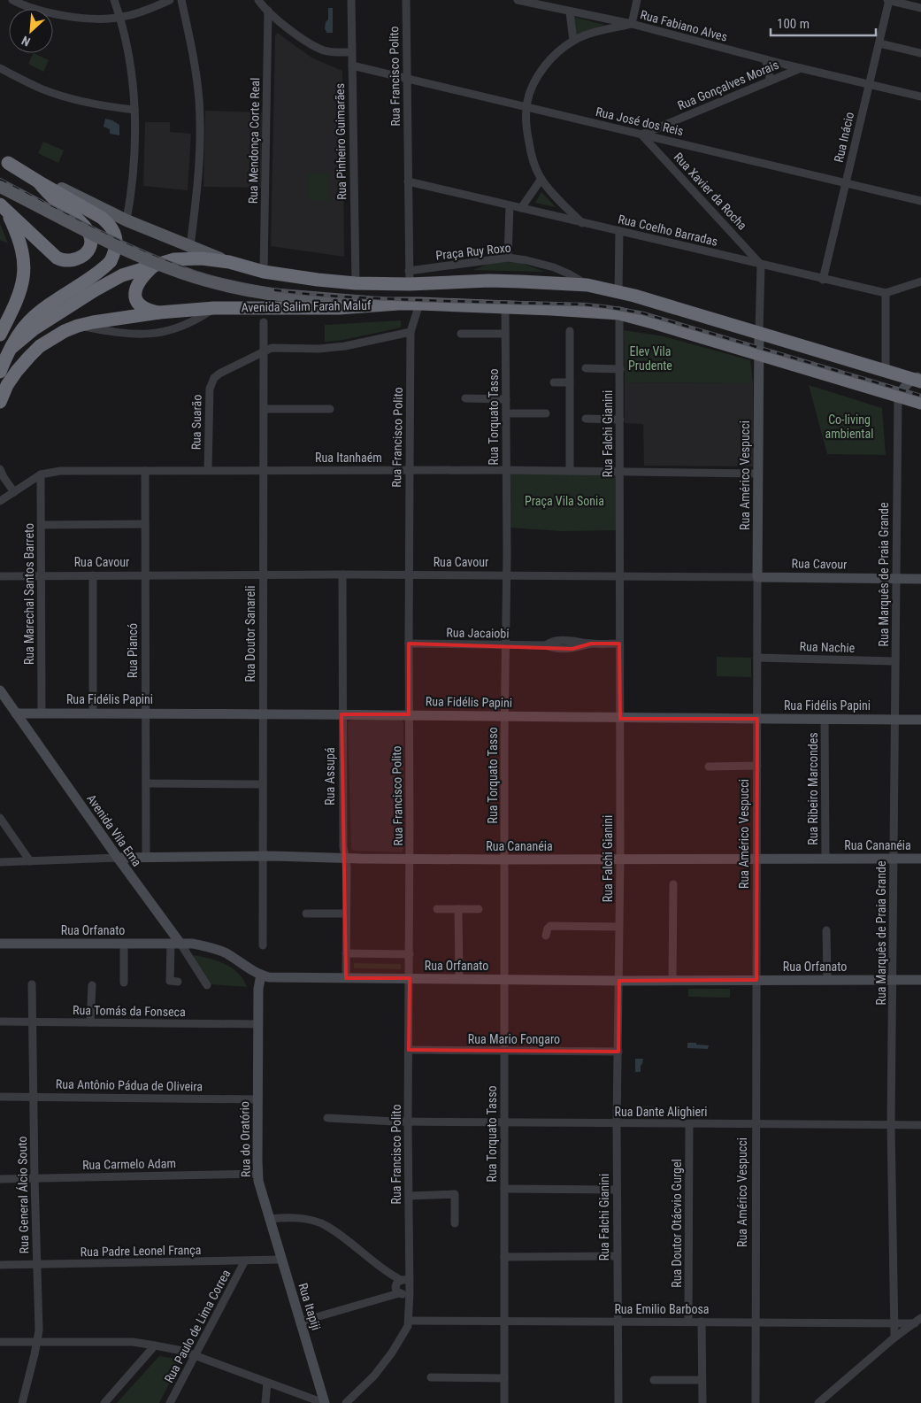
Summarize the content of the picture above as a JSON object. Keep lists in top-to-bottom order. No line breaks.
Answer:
{"streets":{"highway":["Avenida Salim Farah Maluf"],"street":["Rua Fabiano Alves","Rua Francisco Polito","Rua Gonçalves Morais","Rua José dos Reis","Rua Inácio","Rua Mendonça Corte Real","Rua Pinheiro Guimarães","Rua Xavier da Rocha","Rua Coelho Barradas","Praça Ruy Roxo","Rua Torquato Tasso","Rua Suarão","Rua Falchi Gianini","Rua Itanhaém","Rua Américo Vespucci","Rua Cavour","Rua Marquês de Praia Grande","Rua Marechal Santos Barreto","Rua Jacaiobi","Rua Doutor Sanareli","Rua Nachie","Rua Piancó","Rua Fidélis Papini","Rua Assupá","Rua Ribeiro Marcondes","Avenida Vila Ema","Rua Cananéia","Rua Orfanato","Rua Tomás da Fonseca","Rua Mario Fongaro","Rua Antônio Pádua de Oliveira","Rua Dante Alighieri","Rua do Oratório","Rua Carmelo Adam","Rua General Álcio Souto","Rua Doutor Otácvio Gurgel","Rua Padre Leonel França","Rua Itapiji","Rua Emilio Barbosa","Rua Paulo de Lima Correa"]},"crossings":[["Rua Fabiano Alves","Rua Gonçalves Morais"],["Rua Fabiano Alves","Rua Inácio"],["Rua Francisco Polito","Rua José dos Reis"],["Rua Francisco Polito","Rua Coelho Barradas"],["Rua Francisco Polito","Praça Ruy Roxo"],["Rua Francisco Polito","Avenida Salim Farah Maluf"],["Rua Francisco Polito","Rua Suarão"],["Rua Francisco Polito","Rua Itanhaém"],["Rua Francisco Polito","Rua Cavour"],["Rua Francisco Polito","Rua Jacaiobi"],["Rua Francisco Polito","Rua Fidélis Papini"],["Rua Francisco Polito","Rua Cananéia"],["Rua Francisco Polito","Rua Orfanato"],["Rua Francisco Polito","Rua Mario Fongaro"],["Rua Francisco Polito","Rua Dante Alighieri"],["Rua Gonçalves Morais","Rua José dos Reis"],["Rua Gonçalves Morais","Rua Xavier da Rocha"],["Rua José dos Reis","Rua Inácio"],["Rua José dos Reis","Rua Pinheiro Guimarães"],["Rua José dos Reis","Rua Xavier da Rocha"],["Rua Inácio","Rua Coelho Barradas"],["Rua Xavier da Rocha","Rua Coelho Barradas"],["Rua Xavier da Rocha","Rua Américo Vespucci"],["Rua Coelho Barradas","Rua Américo Vespucci"],["Avenida Salim Farah Maluf","Rua Torquato Tasso"],["Avenida Salim Farah Maluf","Rua Falchi Gianini"],["Avenida Salim Farah Maluf","Rua Américo Vespucci"],["Avenida Salim Farah Maluf","Rua Marquês de Praia Grande"],["Rua Torquato Tasso","Rua Itanhaém"],["Rua Torquato Tasso","Rua Cavour"],["Rua Torquato Tasso","Rua Jacaiobi"],["Rua Torquato Tasso","Rua Fidélis Papini"],["Rua Torquato Tasso","Rua Cananéia"],["Rua Torquato Tasso","Rua Orfanato"],["Rua Torquato Tasso","Rua Mario Fongaro"],["Rua Torquato Tasso","Rua Dante Alighieri"],["Rua Torquato Tasso","Rua Emilio Barbosa"],["Rua Suarão","Rua Itanhaém"],["Rua Suarão","Rua Doutor Sanareli"],["Rua Falchi Gianini","Rua Itanhaém"],["Rua Falchi Gianini","Rua Cavour"],["Rua Falchi Gianini","Rua Jacaiobi"],["Rua Falchi Gianini","Rua Fidélis Papini"],["Rua Falchi Gianini","Rua Cananéia"],["Rua Falchi Gianini","Rua Orfanato"],["Rua Falchi Gianini","Rua Mario Fongaro"],["Rua Falchi Gianini","Rua Dante Alighieri"],["Rua Falchi Gianini","Rua Emilio Barbosa"],["Rua Itanhaém","Rua Américo Vespucci"],["Rua Itanhaém","Rua Marechal Santos Barreto"],["Rua Itanhaém","Rua Doutor Sanareli"],["Rua Itanhaém","Rua Piancó"],["Rua Américo Vespucci","Rua Cavour"],["Rua Américo Vespucci","Rua Nachie"],["Rua Américo Vespucci","Rua Fidélis Papini"],["Rua Américo Vespucci","Rua Cananéia"],["Rua Américo Vespucci","Rua Orfanato"],["Rua Américo Vespucci","Rua Dante Alighieri"],["Rua Américo Vespucci","Rua Emilio Barbosa"],["Rua Cavour","Rua Marquês de Praia Grande"],["Rua Cavour","Rua Marechal Santos Barreto"],["Rua Cavour","Rua Doutor Sanareli"],["Rua Cavour","Rua Piancó"],["Rua Cavour","Rua Assupá"],["Rua Marquês de Praia Grande","Rua Nachie"],["Rua Marquês de Praia Grande","Rua Fidélis Papini"],["Rua Marquês de Praia Grande","Rua Cananéia"],["Rua Marquês de Praia Grande","Rua Orfanato"],["Rua Marquês de Praia Grande","Rua Dante Alighieri"],["Rua Marquês de Praia Grande","Rua Emilio Barbosa"],["Rua Marechal Santos Barreto","Rua Fidélis Papini"],["Rua Doutor Sanareli","Rua Fidélis Papini"],["Rua Doutor Sanareli","Rua Cananéia"],["Rua Piancó","Rua Fidélis Papini"],["Rua Piancó","Rua Cananéia"],["Rua Fidélis Papini","Rua Assupá"],["Rua Fidélis Papini","Rua Ribeiro Marcondes"],["Rua Fidélis Papini","Avenida Vila Ema"],["Rua Assupá","Rua Cananéia"],["Rua Assupá","Rua Orfanato"],["Rua Ribeiro Marcondes","Rua Cananéia"],["Avenida Vila Ema","Rua Cananéia"],["Avenida Vila Ema","Rua Orfanato"],["Rua Orfanato","Rua do Oratório"],["Rua Tomás da Fonseca","Rua do Oratório"],["Rua Tomás da Fonseca","Rua General Álcio Souto"],["Rua Antônio Pádua de Oliveira","Rua do Oratório"],["Rua Antônio Pádua de Oliveira","Rua General Álcio Souto"],["Rua Dante Alighieri","Rua Doutor Otácvio Gurgel"],["Rua do Oratório","Rua Carmelo Adam"],["Rua do Oratório","Rua Itapiji"],["Rua Carmelo Adam","Rua General Álcio Souto"],["Rua General Álcio Souto","Rua Padre Leonel França"],["Rua Doutor Otácvio Gurgel","Rua Emilio Barbosa"],["Rua Padre Leonel França","Rua Itapiji"],["Rua Padre Leonel França","Rua Paulo de Lima Correa"]],"parks":["Elev Vila Prudente","Co-living ambiental","Praça Vila Sonia"],"scale_bar":"100 m","north":"bottom left"}
